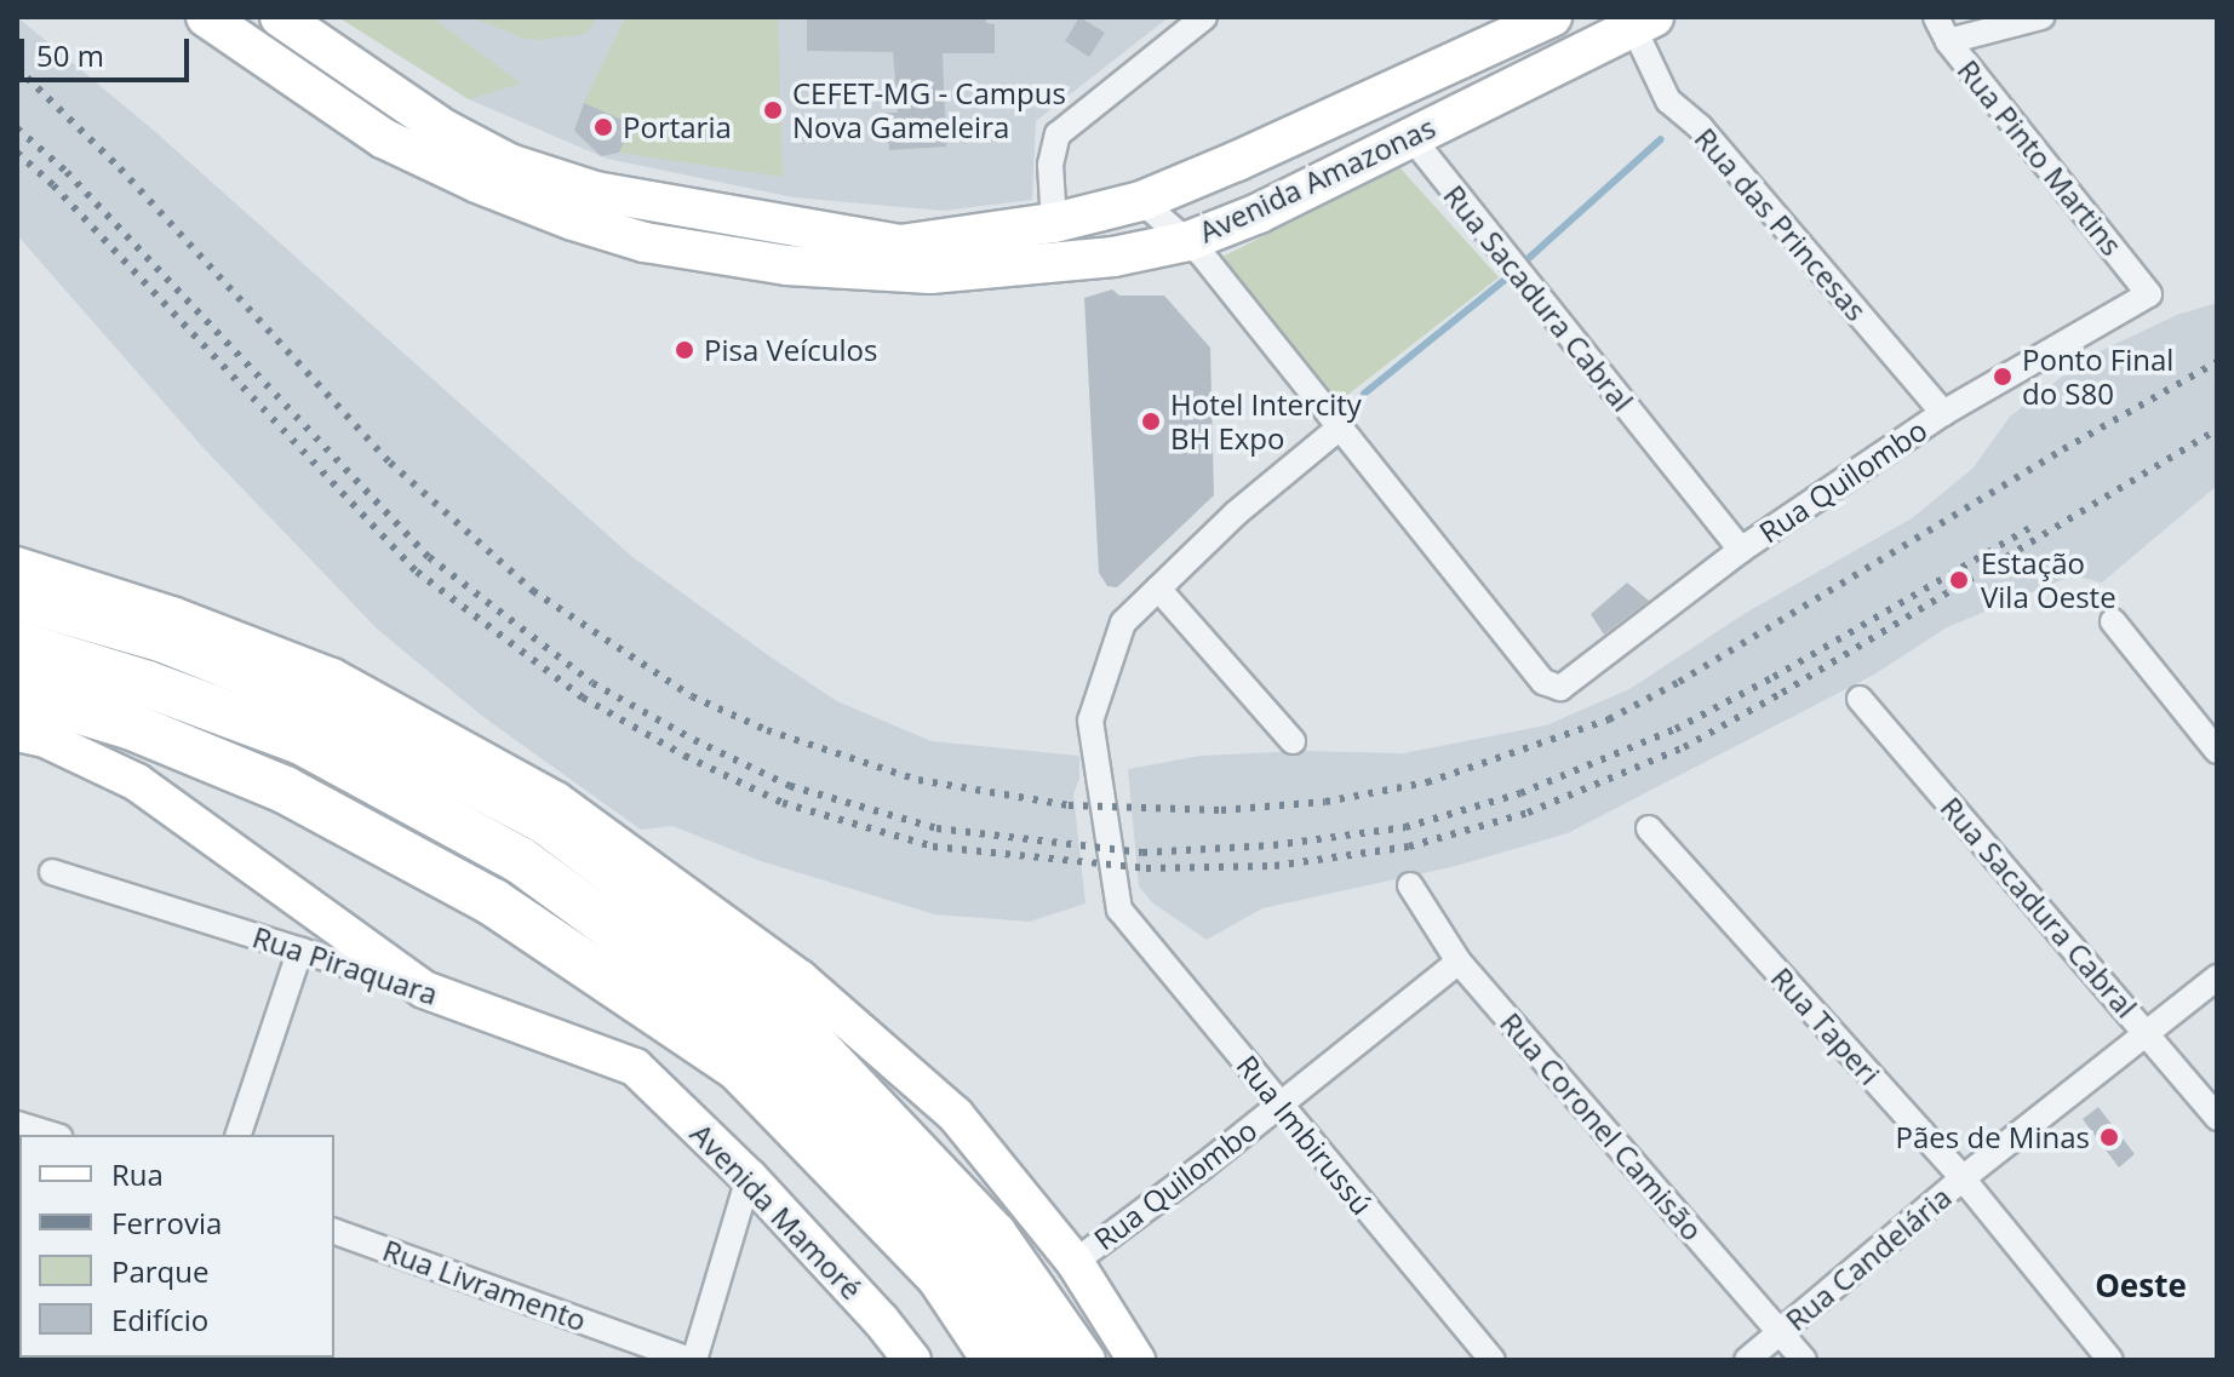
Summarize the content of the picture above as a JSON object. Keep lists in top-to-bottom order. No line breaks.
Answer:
{"streets":{"main road":["Avenida Amazonas"],"street":["Rua Pinto Martins","Rua das Princesas","Rua Sacadura Cabral","Rua Quilombo","Rua Piraquara","Rua Taperi","Rua Coronel Camisão","Rua Imbirussú","Avenida Mamoré","Rua Candelária","Rua Livramento"]},"crossings":[["Rua Pinto Martins","Rua Quilombo"],["Avenida Amazonas","Rua das Princesas"],["Avenida Amazonas","Rua Sacadura Cabral"],["Rua das Princesas","Rua Quilombo"],["Rua Sacadura Cabral","Rua Quilombo"],["Rua Sacadura Cabral","Rua Candelária"],["Rua Quilombo","Rua Coronel Camisão"],["Rua Quilombo","Rua Imbirussú"],["Rua Piraquara","Avenida Mamoré"],["Rua Taperi","Rua Candelária"],["Rua Coronel Camisão","Rua Candelária"]],"districts":["Oeste"],"places":["CEFET-MG - Campus Nova Gameleira","Portaria","Pisa Veículos","Ponto Final do S80","Hotel Intercity BH Expo","Estação Vila Oeste","Pães de Minas"],"legend":["Rua","Ferrovia","Parque","Edifício"],"scale_bar":"50 m"}
